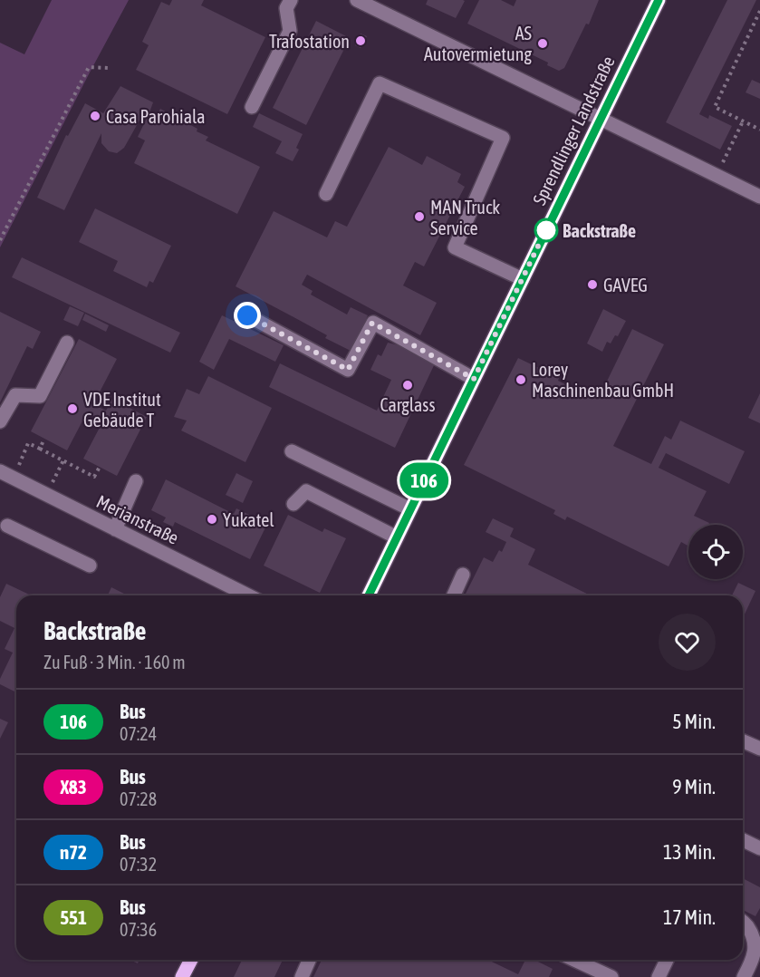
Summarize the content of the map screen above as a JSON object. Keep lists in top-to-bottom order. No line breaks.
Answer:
{"streets":{"main road":["Sprendlinger Landstraße"],"street":["Merianstraße"]},"places":["Trafostation","AS Autovermietung","Casa Parohiala","MAN Truck Service","Backstraße","GAVEG","Lorey Maschinenbau GmbH","Carglass","VDE Institut Gebäude T","Yukatel"],"lines":["bus line 106"],"page":{"on_map":"106","heading":["Backstraße","Zu Fuß · 3 Min. · 160 m"],"list":[{"mark":"106","name":"Bus","note":"07:24","value":"5 Min."},{"mark":"X83","name":"Bus","note":"07:28","value":"9 Min."},{"mark":"n72","name":"Bus","note":"07:32","value":"13 Min."},{"mark":"551","name":"Bus","note":"07:36","value":"17 Min."}]}}
